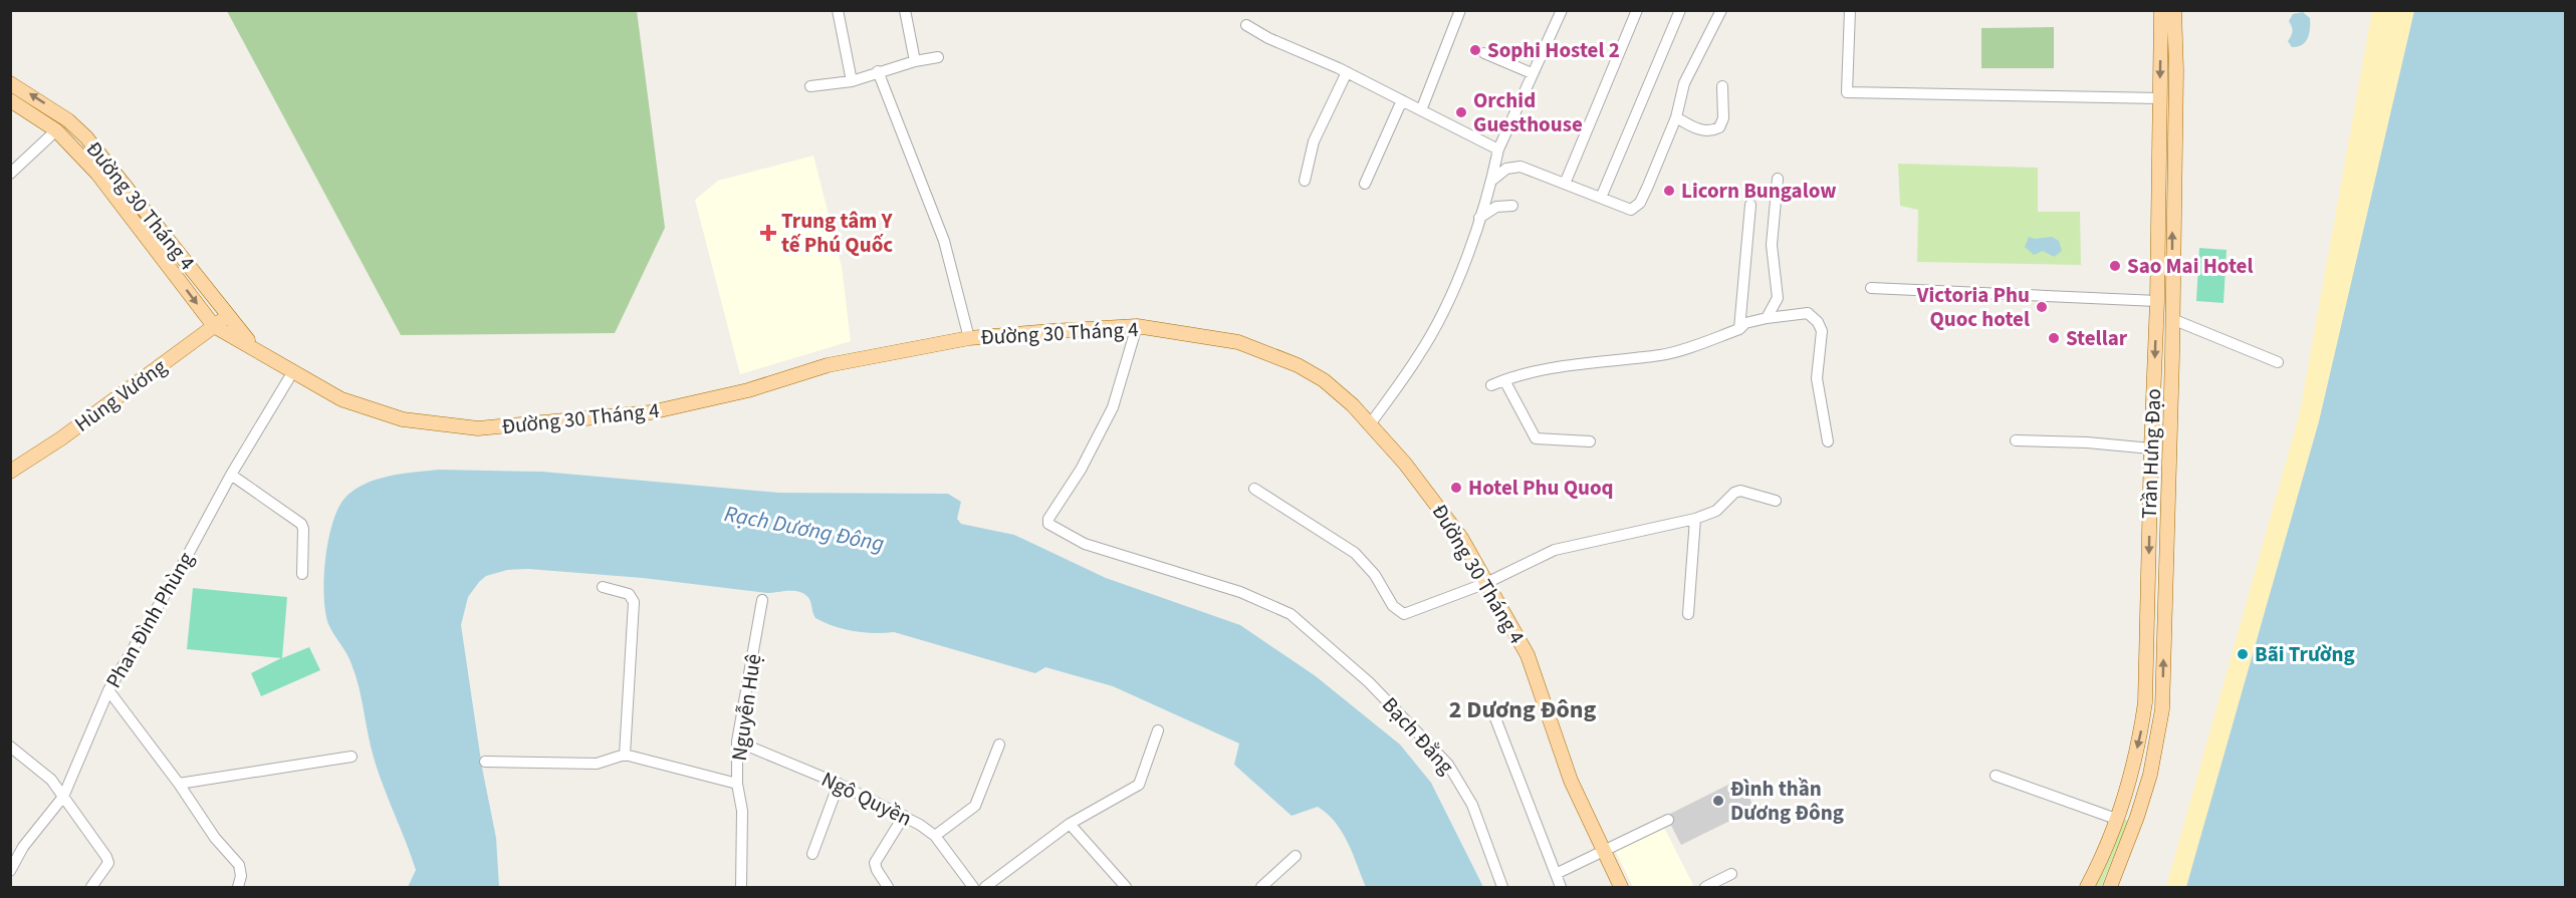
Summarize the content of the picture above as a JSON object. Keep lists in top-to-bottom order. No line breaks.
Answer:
{"streets":{"main road":["Đường 30 Tháng 4","Hùng Vương","Trần Hưng Đạo"],"street":["Phan Đình Phùng","Nguyễn Huệ","Bạch Đằng","Ngô Quyền"]},"crossings":[["Đường 30 Tháng 4","Hùng Vương"],["Đường 30 Tháng 4","Phan Đình Phùng"],["Đường 30 Tháng 4","Bạch Đằng"],["Nguyễn Huệ","Ngô Quyền"]],"districts":["2 Dương Đông"],"water":["Rạch Dương Đông"],"places":{"other":["Sophi Hostel 2","Orchid Guesthouse","Licorn Bungalow","Sao Mai Hotel","Victoria Phu Quoc hotel","Stellar","Hotel Phu Quoq","Bãi Trường","Đình thần Dương Đông"],"health":["Trung tâm Y tế Phú Quốc"]}}
